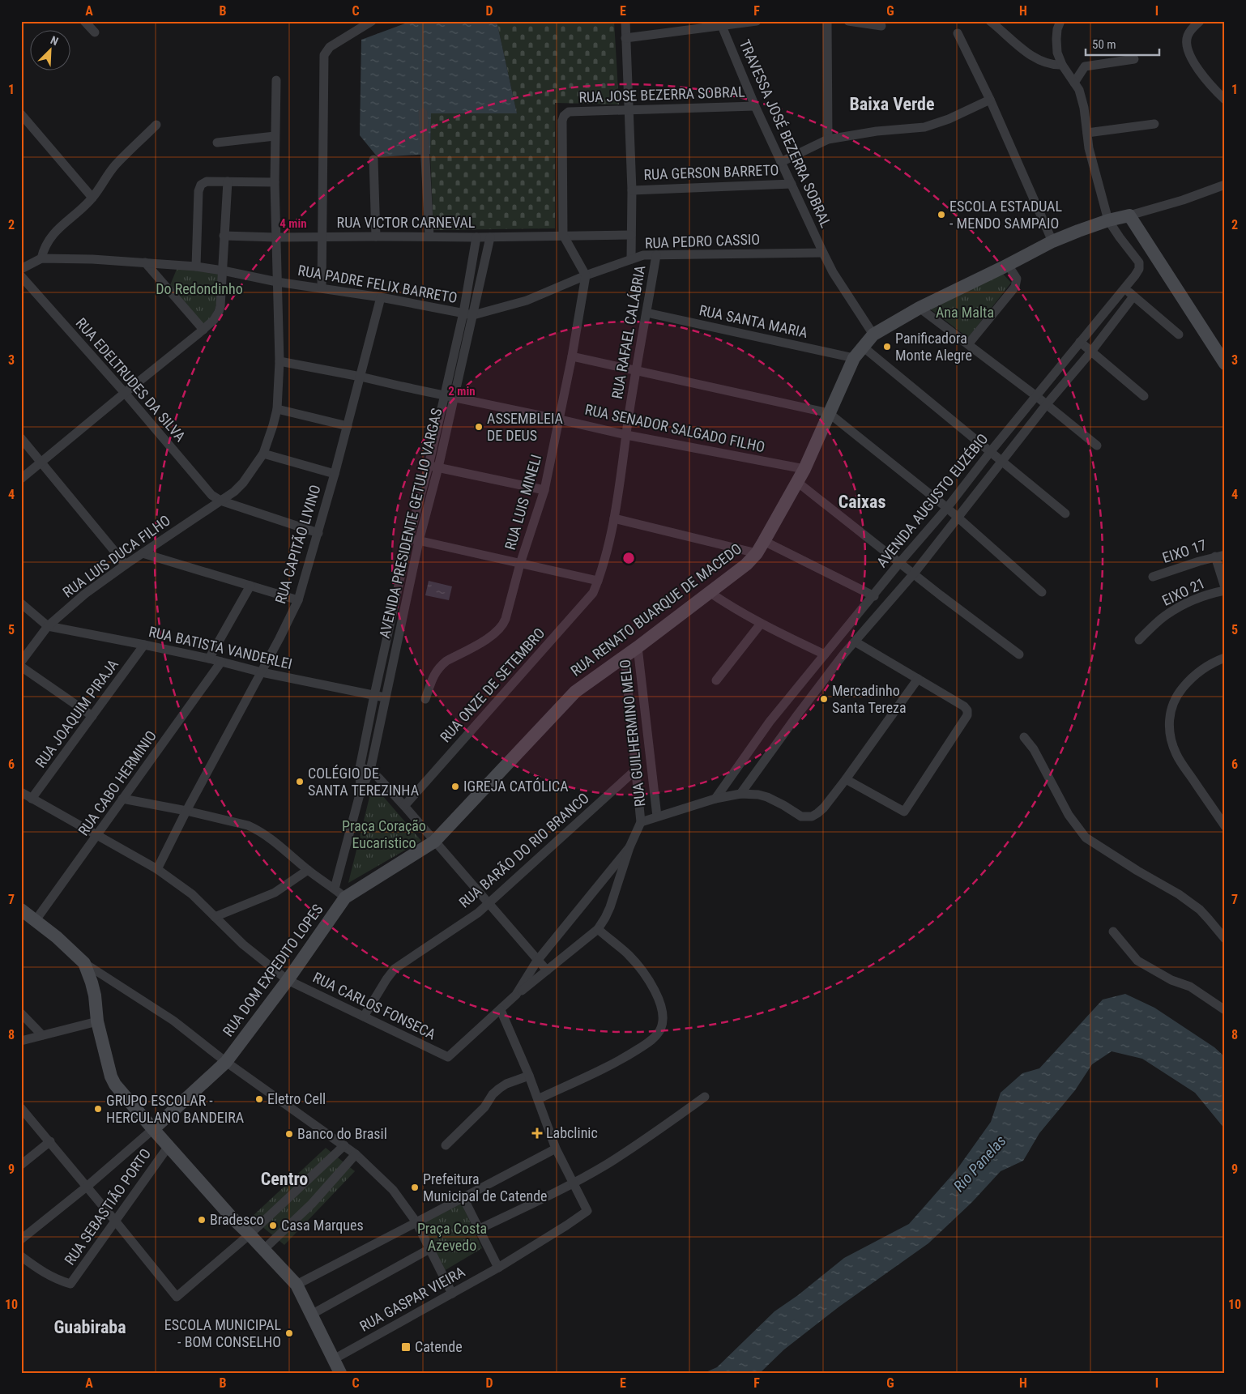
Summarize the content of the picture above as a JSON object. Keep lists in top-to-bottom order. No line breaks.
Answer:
{"streets":{"street":["RUA JOSE BEZERRA SOBRAL","TRAVESSA JOSÉ BEZERRA SOBRAL","RUA GERSON BARRETO","RUA VICTOR CARNEVAL","RUA PEDRO CASSIO","RUA PADRE FELIX BARRETO","RUA SANTA MARIA","RUA RAFAEL CALÁBRIA","RUA EDELTRUDES DA SILVA","RUA SENADOR SALGADO FILHO","AVENIDA AUGUSTO EUZÉBIO","RUA LUIS MINELI","AVENIDA PRESIDENTE GETULIO VARGAS","RUA CAPITÃO LIVINO","EIXO 17","RUA LUIS DUCA FILHO","EIXO 21","RUA RENATO BUARQUE DE MACEDO","RUA BATISTA VANDERLEI","RUA ONZE DE SETEMBRO","RUA JOAQUIM PIRAJA","RUA GUILHERMINO MELO","RUA CABO HERMINIO","RUA BARÃO DO RIO BRANCO","RUA DOM EXPEDITO LOPES","RUA CARLOS FONSECA","RUA SEBASTIÃO PORTO","RUA GASPAR VIEIRA"]},"crossings":[["RUA JOSE BEZERRA SOBRAL","TRAVESSA JOSÉ BEZERRA SOBRAL"],["RUA JOSE BEZERRA SOBRAL","RUA VICTOR CARNEVAL"],["TRAVESSA JOSÉ BEZERRA SOBRAL","RUA GERSON BARRETO"],["TRAVESSA JOSÉ BEZERRA SOBRAL","RUA PEDRO CASSIO"],["RUA VICTOR CARNEVAL","AVENIDA PRESIDENTE GETULIO VARGAS"],["RUA VICTOR CARNEVAL","RUA LUIS DUCA FILHO"],["RUA PEDRO CASSIO","RUA PADRE FELIX BARRETO"],["RUA PEDRO CASSIO","RUA RAFAEL CALÁBRIA"],["RUA PEDRO CASSIO","RUA LUIS MINELI"],["RUA PEDRO CASSIO","AVENIDA PRESIDENTE GETULIO VARGAS"],["RUA PADRE FELIX BARRETO","AVENIDA PRESIDENTE GETULIO VARGAS"],["RUA PADRE FELIX BARRETO","RUA CAPITÃO LIVINO"],["RUA PADRE FELIX BARRETO","RUA LUIS DUCA FILHO"],["RUA SANTA MARIA","RUA RAFAEL CALÁBRIA"],["RUA SANTA MARIA","RUA RENATO BUARQUE DE MACEDO"],["RUA RAFAEL CALÁBRIA","RUA SENADOR SALGADO FILHO"],["RUA RAFAEL CALÁBRIA","RUA ONZE DE SETEMBRO"],["RUA EDELTRUDES DA SILVA","RUA LUIS DUCA FILHO"],["RUA SENADOR SALGADO FILHO","RUA LUIS MINELI"],["RUA SENADOR SALGADO FILHO","AVENIDA PRESIDENTE GETULIO VARGAS"],["RUA SENADOR SALGADO FILHO","RUA CAPITÃO LIVINO"],["RUA SENADOR SALGADO FILHO","RUA LUIS DUCA FILHO"],["RUA SENADOR SALGADO FILHO","RUA RENATO BUARQUE DE MACEDO"],["AVENIDA AUGUSTO EUZÉBIO","RUA RENATO BUARQUE DE MACEDO"],["AVENIDA PRESIDENTE GETULIO VARGAS","RUA BATISTA VANDERLEI"],["RUA CAPITÃO LIVINO","RUA BATISTA VANDERLEI"],["RUA CAPITÃO LIVINO","RUA CARLOS FONSECA"],["RUA LUIS DUCA FILHO","RUA BATISTA VANDERLEI"],["RUA RENATO BUARQUE DE MACEDO","RUA GUILHERMINO MELO"],["RUA RENATO BUARQUE DE MACEDO","RUA DOM EXPEDITO LOPES"],["RUA BATISTA VANDERLEI","RUA JOAQUIM PIRAJA"],["RUA BATISTA VANDERLEI","RUA CABO HERMINIO"],["RUA JOAQUIM PIRAJA","RUA CARLOS FONSECA"],["RUA CABO HERMINIO","RUA CARLOS FONSECA"],["RUA BARÃO DO RIO BRANCO","RUA CARLOS FONSECA"],["RUA DOM EXPEDITO LOPES","RUA CARLOS FONSECA"]],"districts":["Baixa Verde","Caixas","Centro","Guabiraba"],"water":["Rio Panelas"],"parks":["Do Redondinho","Ana Malta","Praça Coração Eucaristico","Praça Costa Azevedo"],"places":{"other":["ESCOLA ESTADUAL - MENDO SAMPAIO","Panificadora Monte Alegre","ASSEMBLEIA DE DEUS","Mercadinho Santa Tereza","COLÉGIO DE SANTA TEREZINHA","IGREJA CATÓLICA","Eletro Cell","GRUPO ESCOLAR - HERCULANO BANDEIRA","Banco do Brasil","Prefeitura Municipal de Catende","Bradesco","Casa Marques","ESCOLA MUNICIPAL - BOM CONSELHO"],"health":["Labclinic"],"transit":["Catende"]},"scale_bar":"50 m","north":"top right","grid":{"columns":["A","B","C","D","E","F","G","H","I"],"rows":["1","2","3","4","5","6","7","8","9","10"]},"rings":["4 min","2 min"]}
